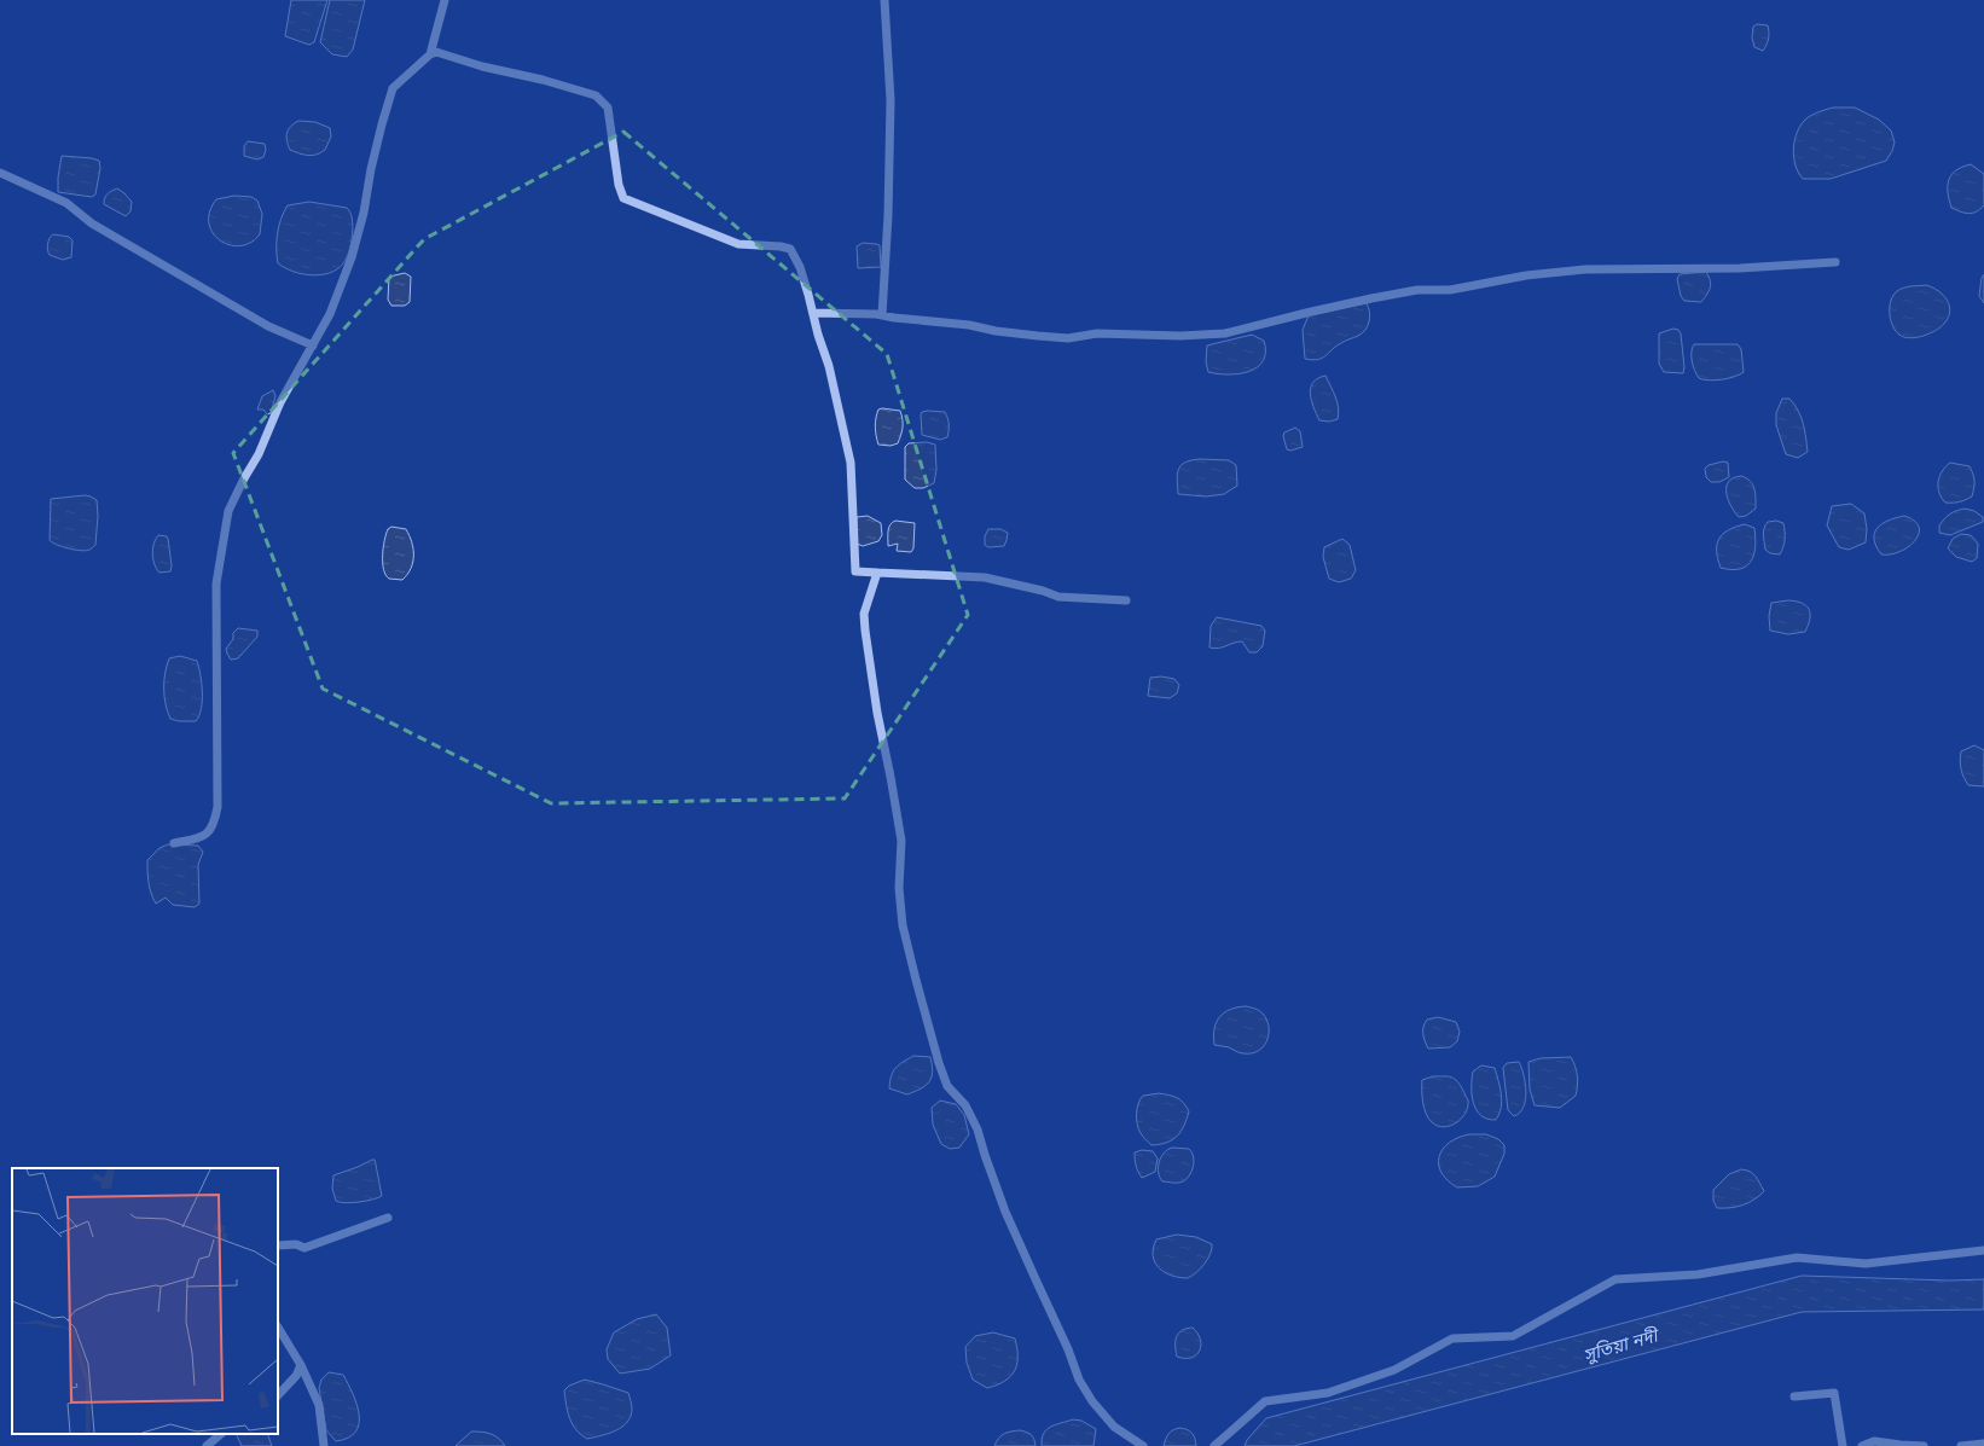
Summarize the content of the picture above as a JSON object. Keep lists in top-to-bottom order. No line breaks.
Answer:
{"water":["সুতিয়া নদী"]}
